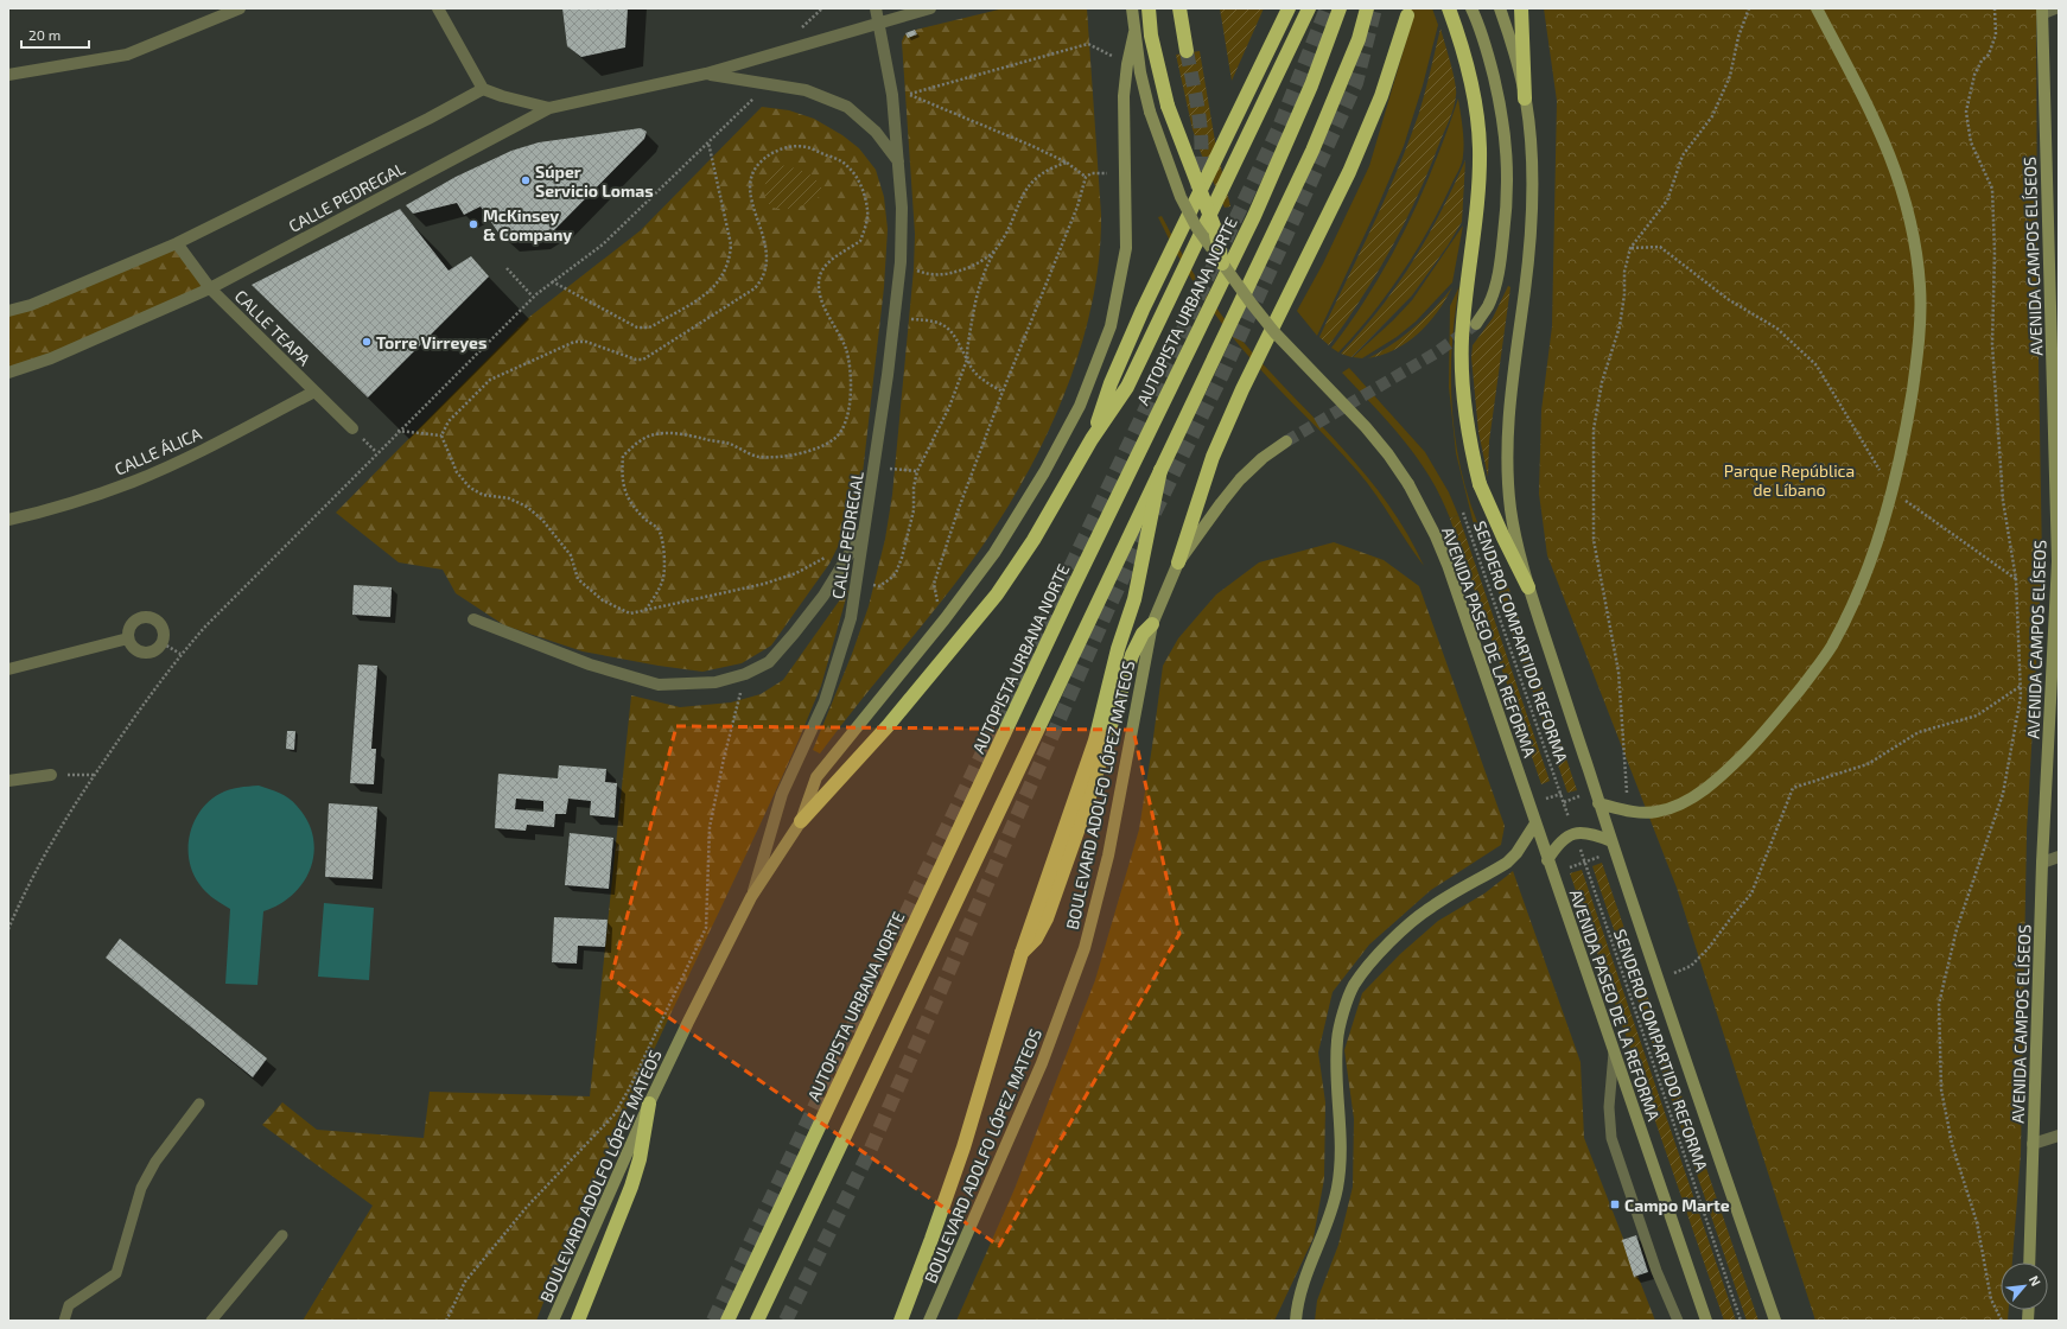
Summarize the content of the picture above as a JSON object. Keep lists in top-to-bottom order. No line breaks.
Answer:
{"streets":{"highway":["AUTOPISTA URBANA NORTE"],"main road":["AVENIDA CAMPOS ELÍSEOS","AVENIDA PASEO DE LA REFORMA","BOULEVARD ADOLFO LÓPEZ MATEOS"],"street":["CALLE PEDREGAL","CALLE TEAPA","CALLE ÁLICA"],"path":["SENDERO COMPARTIDO REFORMA"]},"crossings":[["CALLE PEDREGAL","CALLE TEAPA"],["CALLE PEDREGAL","BOULEVARD ADOLFO LÓPEZ MATEOS"],["CALLE TEAPA","CALLE ÁLICA"],["AVENIDA PASEO DE LA REFORMA","BOULEVARD ADOLFO LÓPEZ MATEOS"]],"parks":["Parque República de Líbano"],"places":{"other":["Súper Servicio Lomas","McKinsey & Company","Torre Virreyes"],"transit":["Campo Marte"]},"scale_bar":"20 m","north":"top right"}
